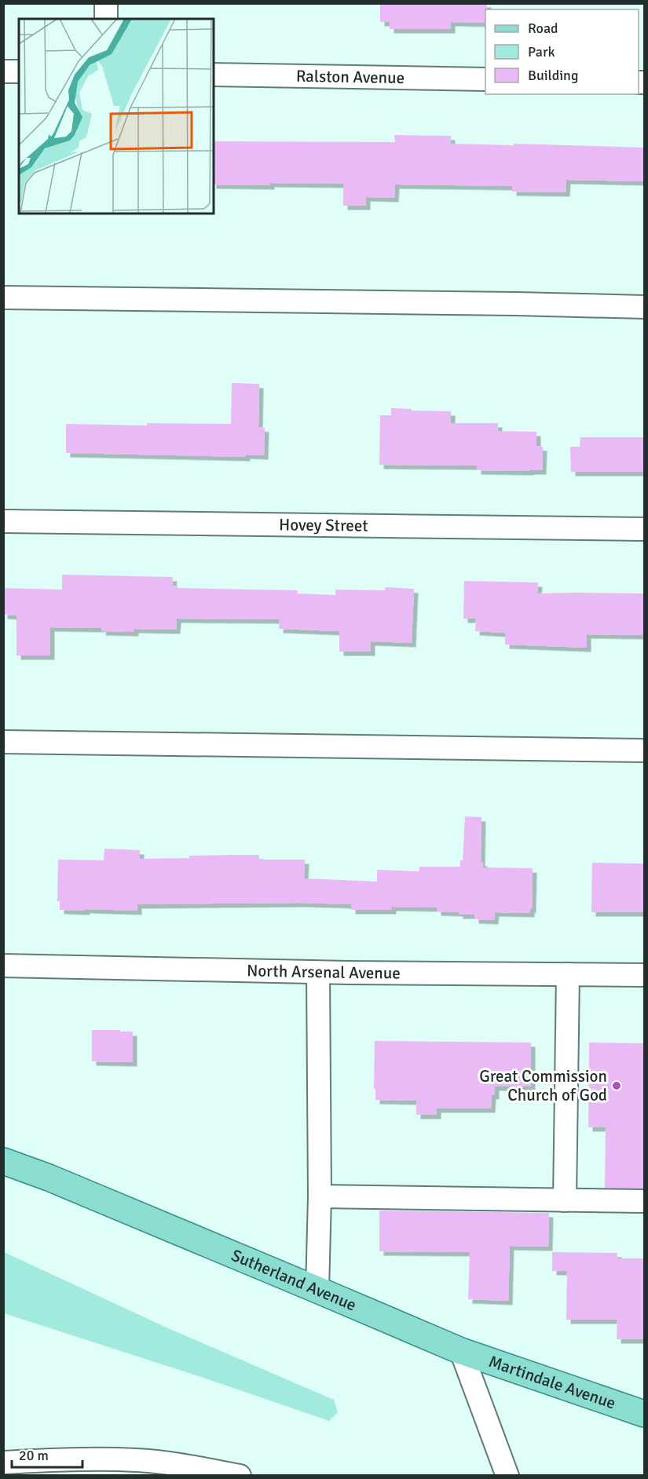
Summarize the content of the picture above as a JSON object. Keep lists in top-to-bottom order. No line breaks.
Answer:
{"streets":{"main road":["Sutherland Avenue","Martindale Avenue"],"street":["Ralston Avenue","Hovey Street","North Arsenal Avenue"]},"crossings":[["Sutherland Avenue","Martindale Avenue"]],"places":["Great Commission Church of God"],"legend":["Road","Park","Building"],"scale_bar":"20 m"}
